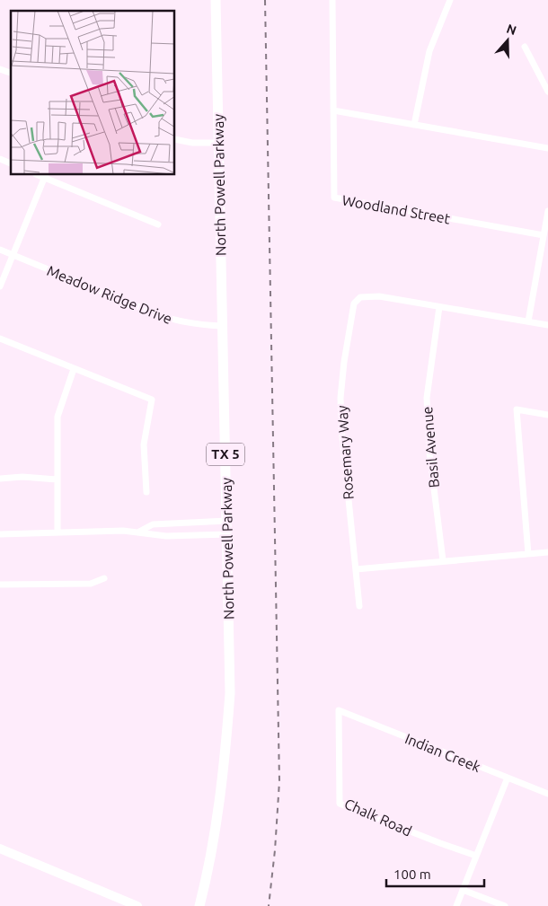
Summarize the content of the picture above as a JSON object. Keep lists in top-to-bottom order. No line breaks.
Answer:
{"streets":{"main road":["North Powell Parkway","TX 5"],"street":["Woodland Street","Meadow Ridge Drive","Basil Avenue","Rosemary Way","Indian Creek","Chalk Road"]},"crossings":[["North Powell Parkway","Meadow Ridge Drive"],["Basil Avenue","Rosemary Way"],["Indian Creek","Chalk Road"]],"scale_bar":"100 m","north":"top"}
